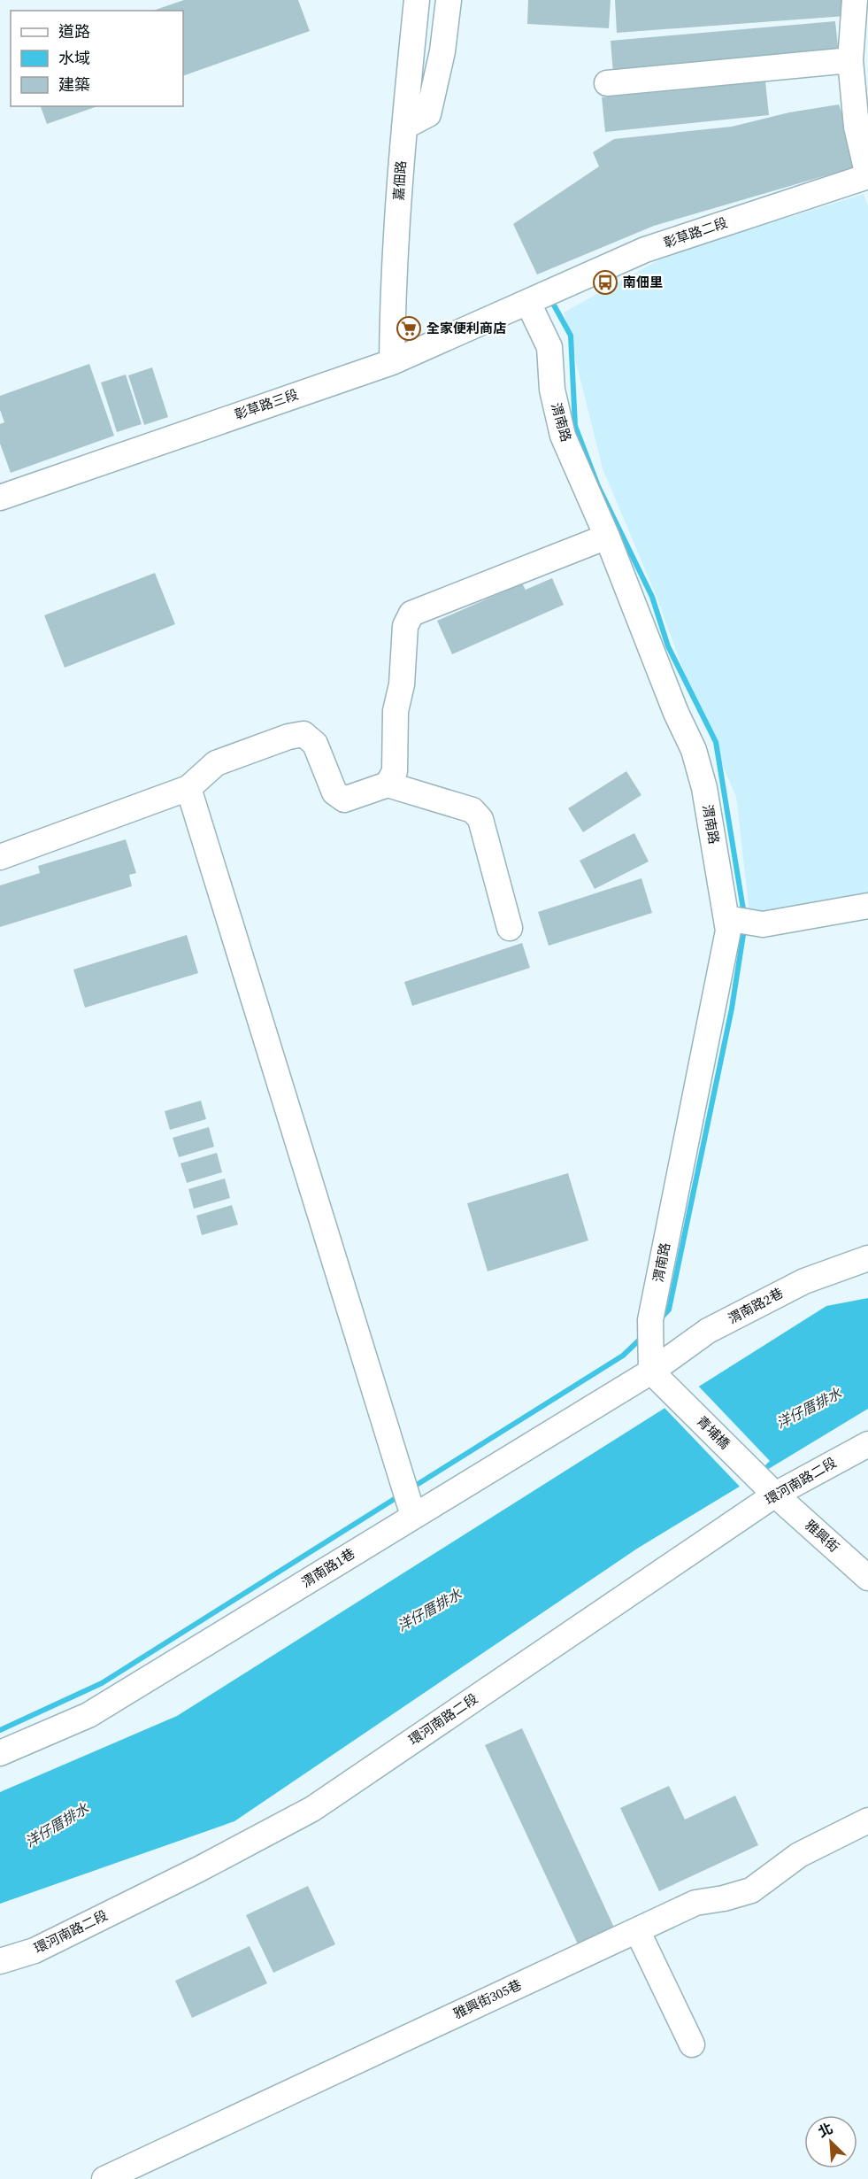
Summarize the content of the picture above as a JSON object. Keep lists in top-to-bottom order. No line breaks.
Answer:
{"streets":{"street":["嘉佃路","彰草路二段","彰草路三段","渭南路","渭南路2巷","青埔橋","環河南路二段","雅興街","渭南路1巷","雅興街305巷"]},"crossings":[["嘉佃路","彰草路三段"],["彰草路二段","彰草路三段"],["彰草路二段","渭南路"],["彰草路三段","渭南路"],["渭南路","渭南路2巷"],["渭南路","青埔橋"],["渭南路","渭南路1巷"],["渭南路2巷","青埔橋"],["渭南路2巷","渭南路1巷"],["青埔橋","環河南路二段"],["青埔橋","雅興街"],["青埔橋","渭南路1巷"],["環河南路二段","雅興街"]],"water":["洋仔厝排水"],"places":{"bus stop":["南佃里"],"supermarket":["全家便利商店"]},"legend":["道路","水域","建築"],"north":"top left"}
